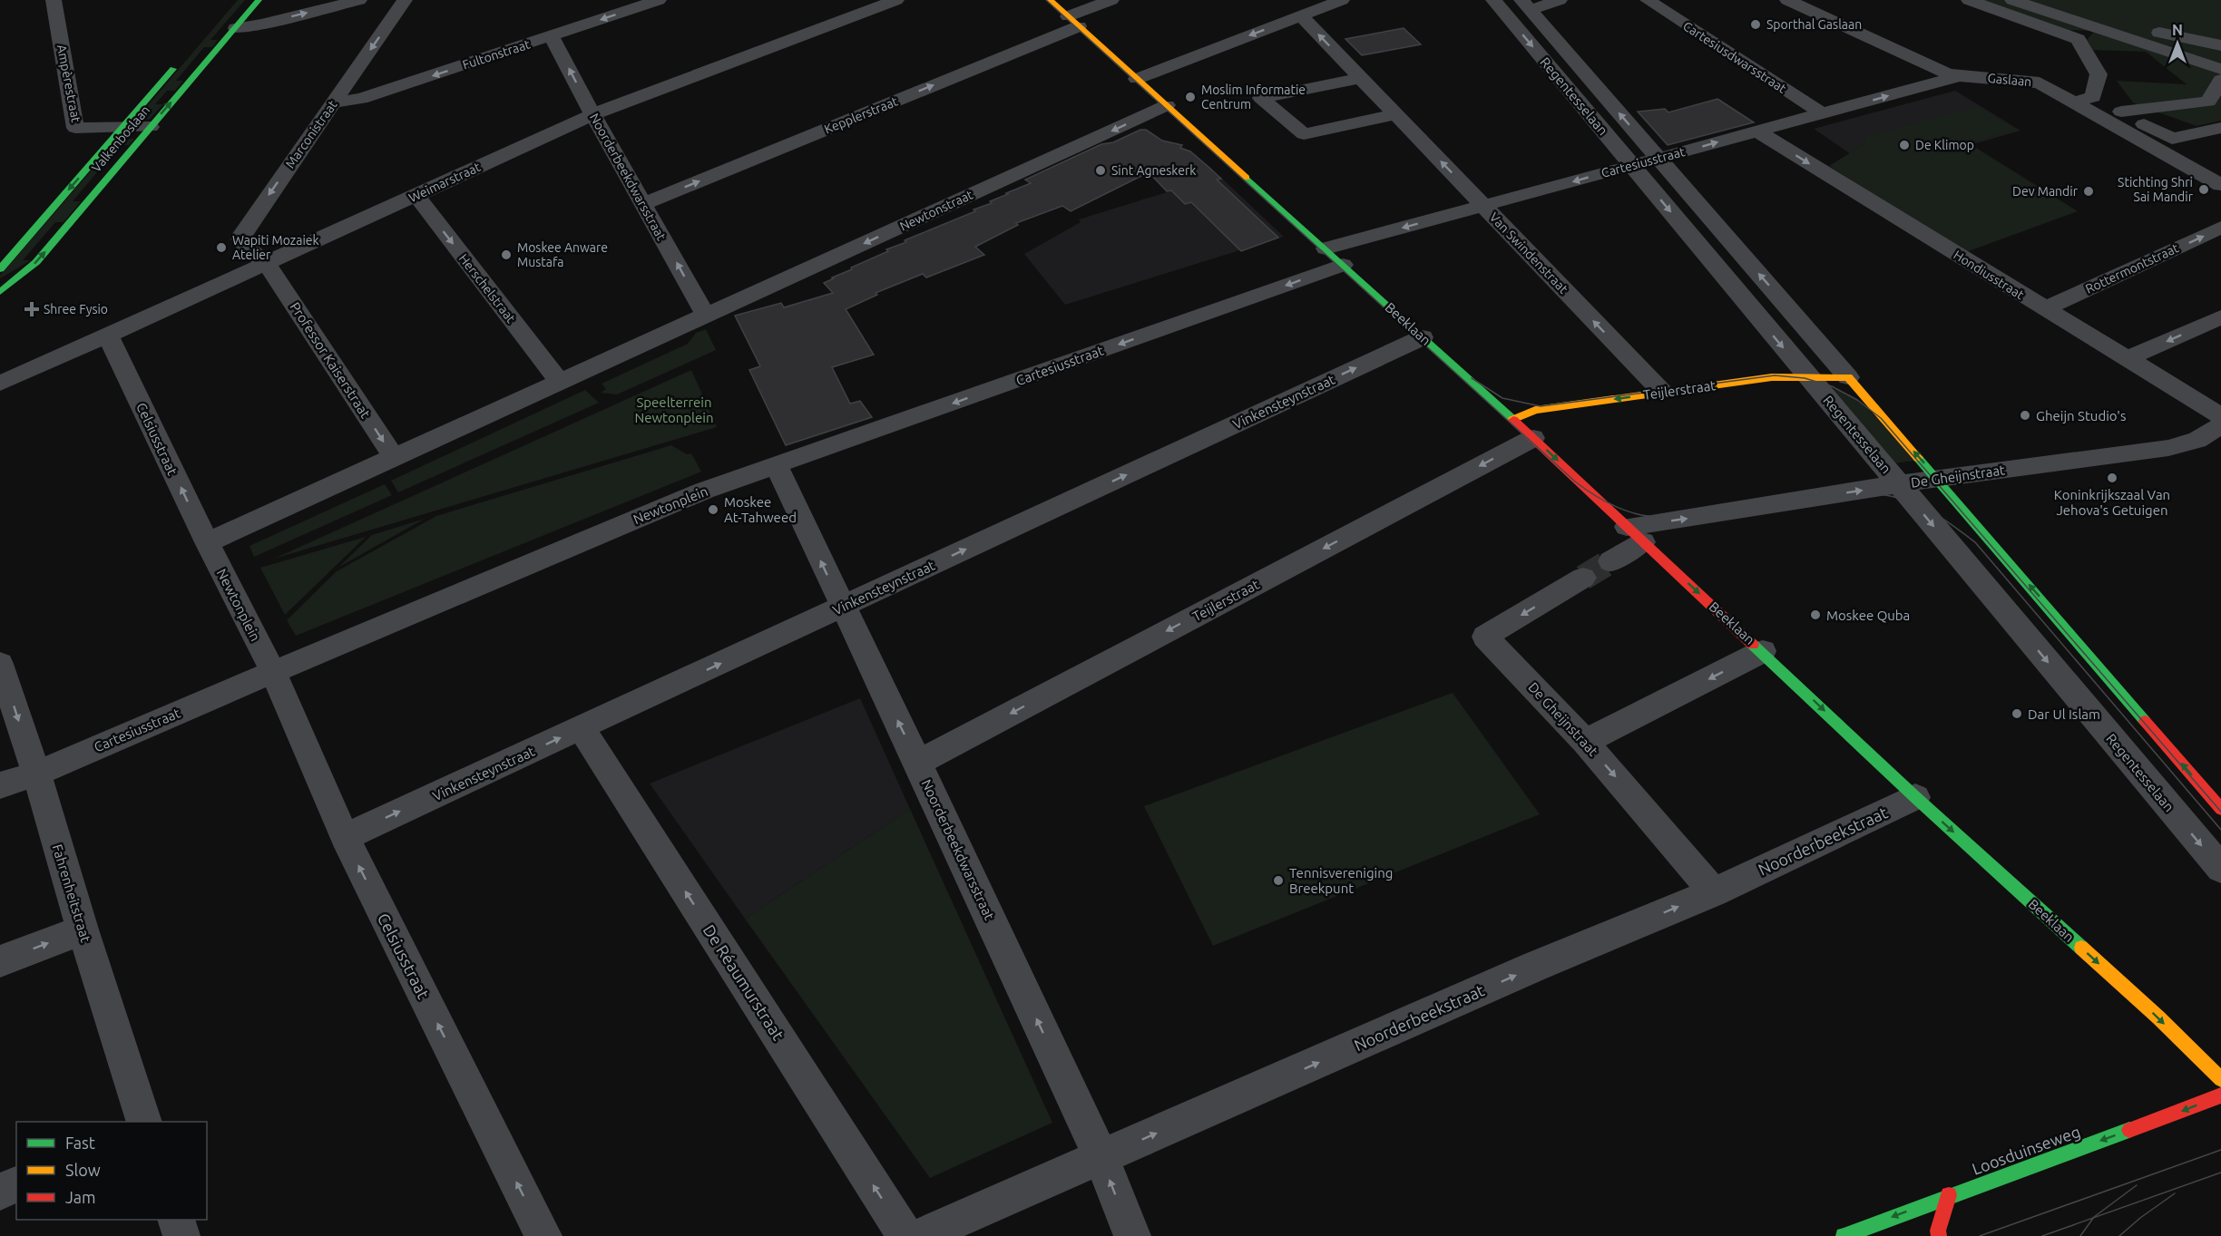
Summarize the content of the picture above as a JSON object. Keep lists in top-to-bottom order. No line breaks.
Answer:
{"streets":{"street":["Fultonstraat","Cartesiusdwarsstraat","Gaslaan","Ampèrestraat","Regentesselaan","Kepplerstraat","Marconistraat","Valkenboslaan","Cartesiusstraat","Noorderbeekdwarsstraat","Weimarstraat","Newtonstraat","Van Swindenstraat","Rottermontstraat","Hondiusstraat","Herschelstraat","Beeklaan","Professor Kaiserstraat","Teijlerstraat","Vinkensteynstraat","Celsiusstraat","De Gheijnstraat","Newtonplein","Noorderbeekstraat","Fahrenheitstraat","De Réaumurstraat","Loosduinseweg"]},"crossings":[["Fultonstraat","Marconistraat"],["Fultonstraat","Noorderbeekdwarsstraat"],["Cartesiusdwarsstraat","Cartesiusstraat"],["Gaslaan","Cartesiusstraat"],["Ampèrestraat","Valkenboslaan"],["Regentesselaan","Cartesiusstraat"],["Regentesselaan","Teijlerstraat"],["Regentesselaan","De Gheijnstraat"],["Kepplerstraat","Noorderbeekdwarsstraat"],["Kepplerstraat","Beeklaan"],["Marconistraat","Weimarstraat"],["Marconistraat","Professor Kaiserstraat"],["Cartesiusstraat","Noorderbeekdwarsstraat"],["Cartesiusstraat","Van Swindenstraat"],["Cartesiusstraat","Hondiusstraat"],["Cartesiusstraat","Beeklaan"],["Cartesiusstraat","Celsiusstraat"],["Cartesiusstraat","Newtonplein"],["Cartesiusstraat","Fahrenheitstraat"],["Noorderbeekdwarsstraat","Weimarstraat"],["Noorderbeekdwarsstraat","Newtonstraat"],["Noorderbeekdwarsstraat","Teijlerstraat"],["Noorderbeekdwarsstraat","Vinkensteynstraat"],["Noorderbeekdwarsstraat","Newtonplein"],["Noorderbeekdwarsstraat","Noorderbeekstraat"],["Weimarstraat","Herschelstraat"],["Weimarstraat","Professor Kaiserstraat"],["Weimarstraat","Celsiusstraat"],["Newtonstraat","Beeklaan"],["Van Swindenstraat","Teijlerstraat"],["Rottermontstraat","Hondiusstraat"],["Beeklaan","Teijlerstraat"],["Beeklaan","Vinkensteynstraat"],["Beeklaan","De Gheijnstraat"],["Beeklaan","Noorderbeekstraat"],["Vinkensteynstraat","Celsiusstraat"],["Vinkensteynstraat","De Réaumurstraat"],["Celsiusstraat","Newtonplein"],["De Gheijnstraat","Noorderbeekstraat"]],"one_way":["Fultonstraat","Kepplerstraat","Marconistraat","Noorderbeekdwarsstraat","Newtonstraat","Van Swindenstraat","Herschelstraat","Professor Kaiserstraat","Teijlerstraat","Vinkensteynstraat","Celsiusstraat","Noorderbeekstraat","De Réaumurstraat","Loosduinseweg"],"parks":["Speelterrein Newtonplein"],"places":{"other":["Sporthal Gaslaan","Moslim Informatie Centrum","De Klimop","Sint Agneskerk","Stichting Shri Sai Mandir","Dev Mandir","Wapiti Mozaiek Atelier","Moskee Anware Mustafa","Gheijn Studio's","Koninkrijkszaal Van Jehova's Getuigen","Moskee At-Tahweed","Moskee Quba","Dar Ul Islam","Tennisvereniging Breekpunt"],"health":["Shree Fysio"]},"legend":["Fast","Slow","Jam"],"north":"top"}
